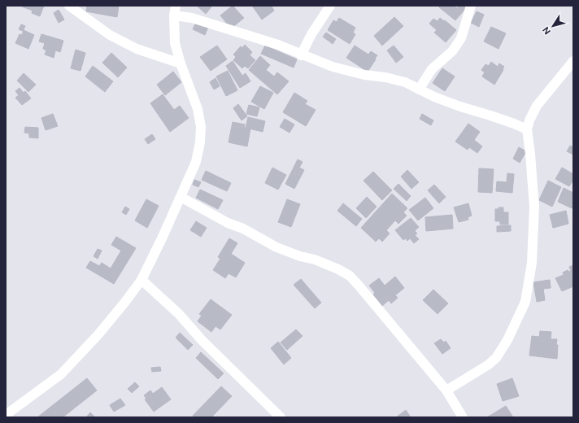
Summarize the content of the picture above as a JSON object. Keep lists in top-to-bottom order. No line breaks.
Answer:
{"north":"bottom left"}
